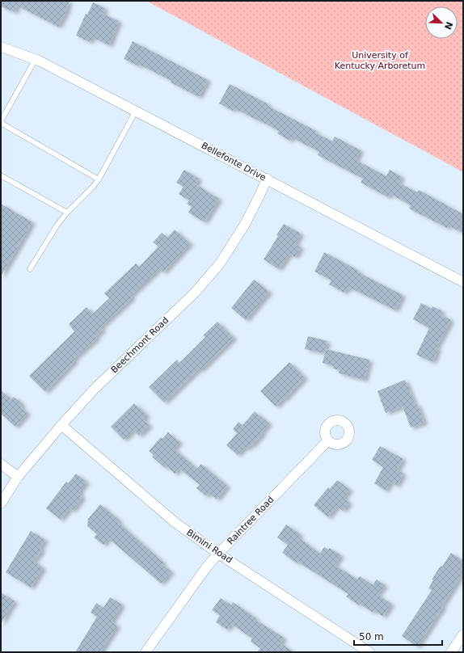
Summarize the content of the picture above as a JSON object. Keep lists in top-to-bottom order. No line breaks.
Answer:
{"streets":{"street":["Bellefonte Drive","Beechmont Road","Raintree Road","Bimini Road"]},"crossings":[["Bellefonte Drive","Beechmont Road"],["Beechmont Road","Bimini Road"],["Raintree Road","Bimini Road"]],"parks":["University of Kentucky Arboretum"],"scale_bar":"50 m","north":"bottom right"}
